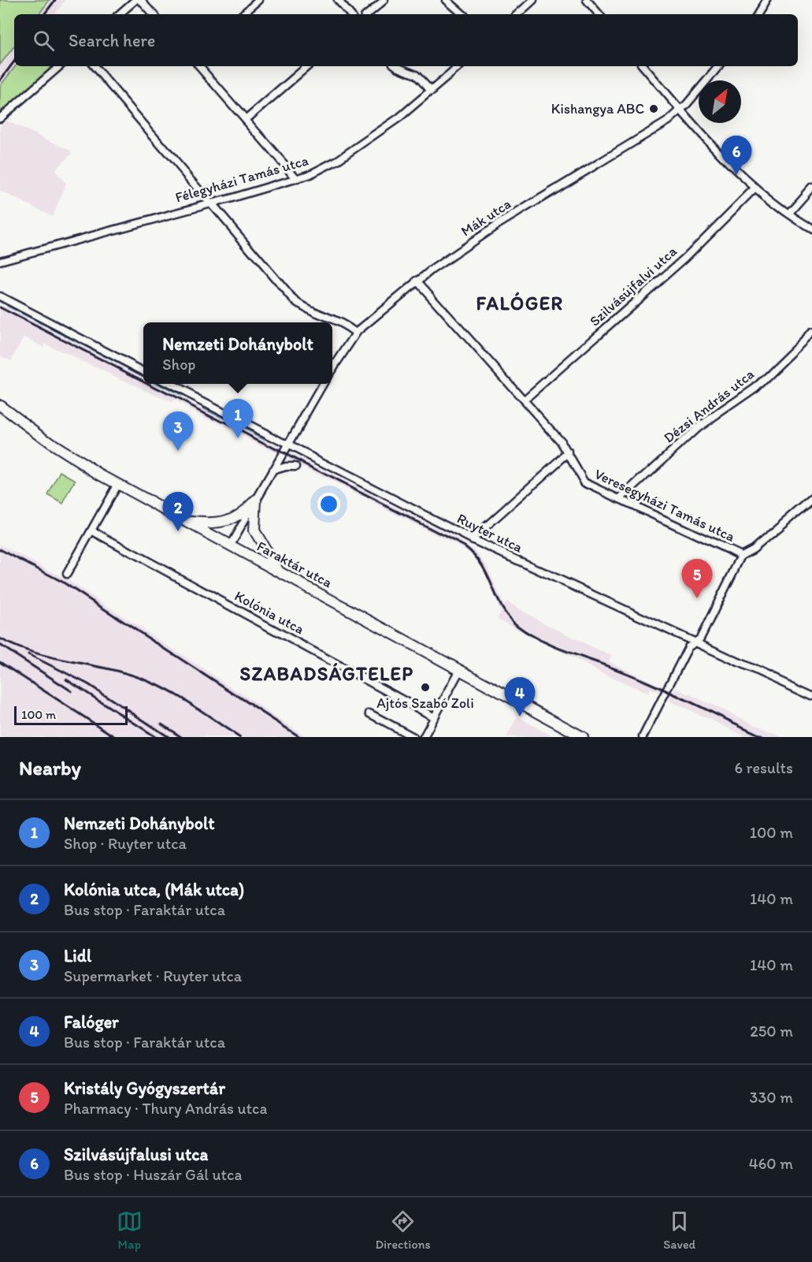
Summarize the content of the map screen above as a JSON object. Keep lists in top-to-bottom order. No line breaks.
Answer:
{"streets":{"main road":["Faraktár utca"],"street":["Félegyházi Tamás utca","Mák utca","Szilvásújfalvi utca","Dézsi András utca","Veresegyházi Tamás utca","Ruyter utca","Kolónia utca"]},"crossings":[["Mák utca","Veresegyházi Tamás utca"],["Szilvásújfalvi utca","Veresegyházi Tamás utca"],["Dézsi András utca","Veresegyházi Tamás utca"]],"districts":["FALÓGER","SZABADSÁGTELEP"],"places":["Kishangya ABC","Ajtós Szabó Zoli"],"scale_bar":"100 m","north":"top right","page":{"search":"Search here","pins":["6","1","3","2","5","4"],"popup":["Nemzeti Dohánybolt","Shop"],"scale":"100 m","heading":["Nearby","6 results"],"list":[{"mark":"1","name":"Nemzeti Dohánybolt","note":"Shop · Ruyter utca","value":"100 m"},{"mark":"2","name":"Kolónia utca, (Mák utca)","note":"Bus stop · Faraktár utca","value":"140 m"},{"mark":"3","name":"Lidl","note":"Supermarket · Ruyter utca","value":"140 m"},{"mark":"4","name":"Falóger","note":"Bus stop · Faraktár utca","value":"250 m"},{"mark":"5","name":"Kristály Gyógyszertár","note":"Pharmacy · Thury András utca","value":"330 m"},{"mark":"6","name":"Szilvásújfalusi utca","note":"Bus stop · Huszár Gál utca","value":"460 m"}],"nav":["Map","Directions","Saved"]}}
